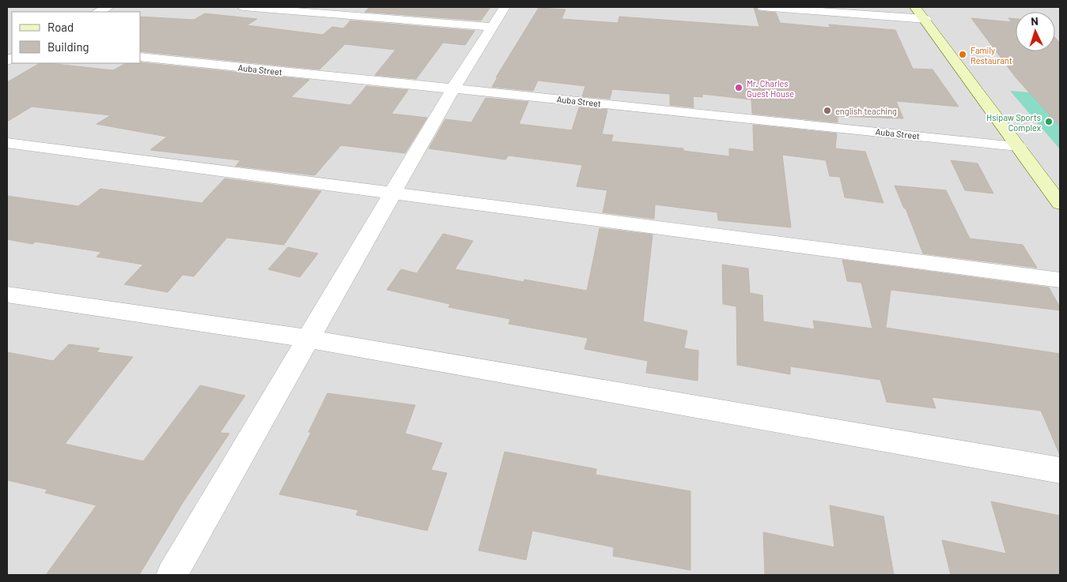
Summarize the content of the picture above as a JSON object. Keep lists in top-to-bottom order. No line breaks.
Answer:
{"streets":{"street":["Auba Street"]},"places":["Family Restaurant","Mr. Charles Guest House","english teaching","Hsipaw Sports Complex"],"legend":["Road","Building"],"north":"top"}
